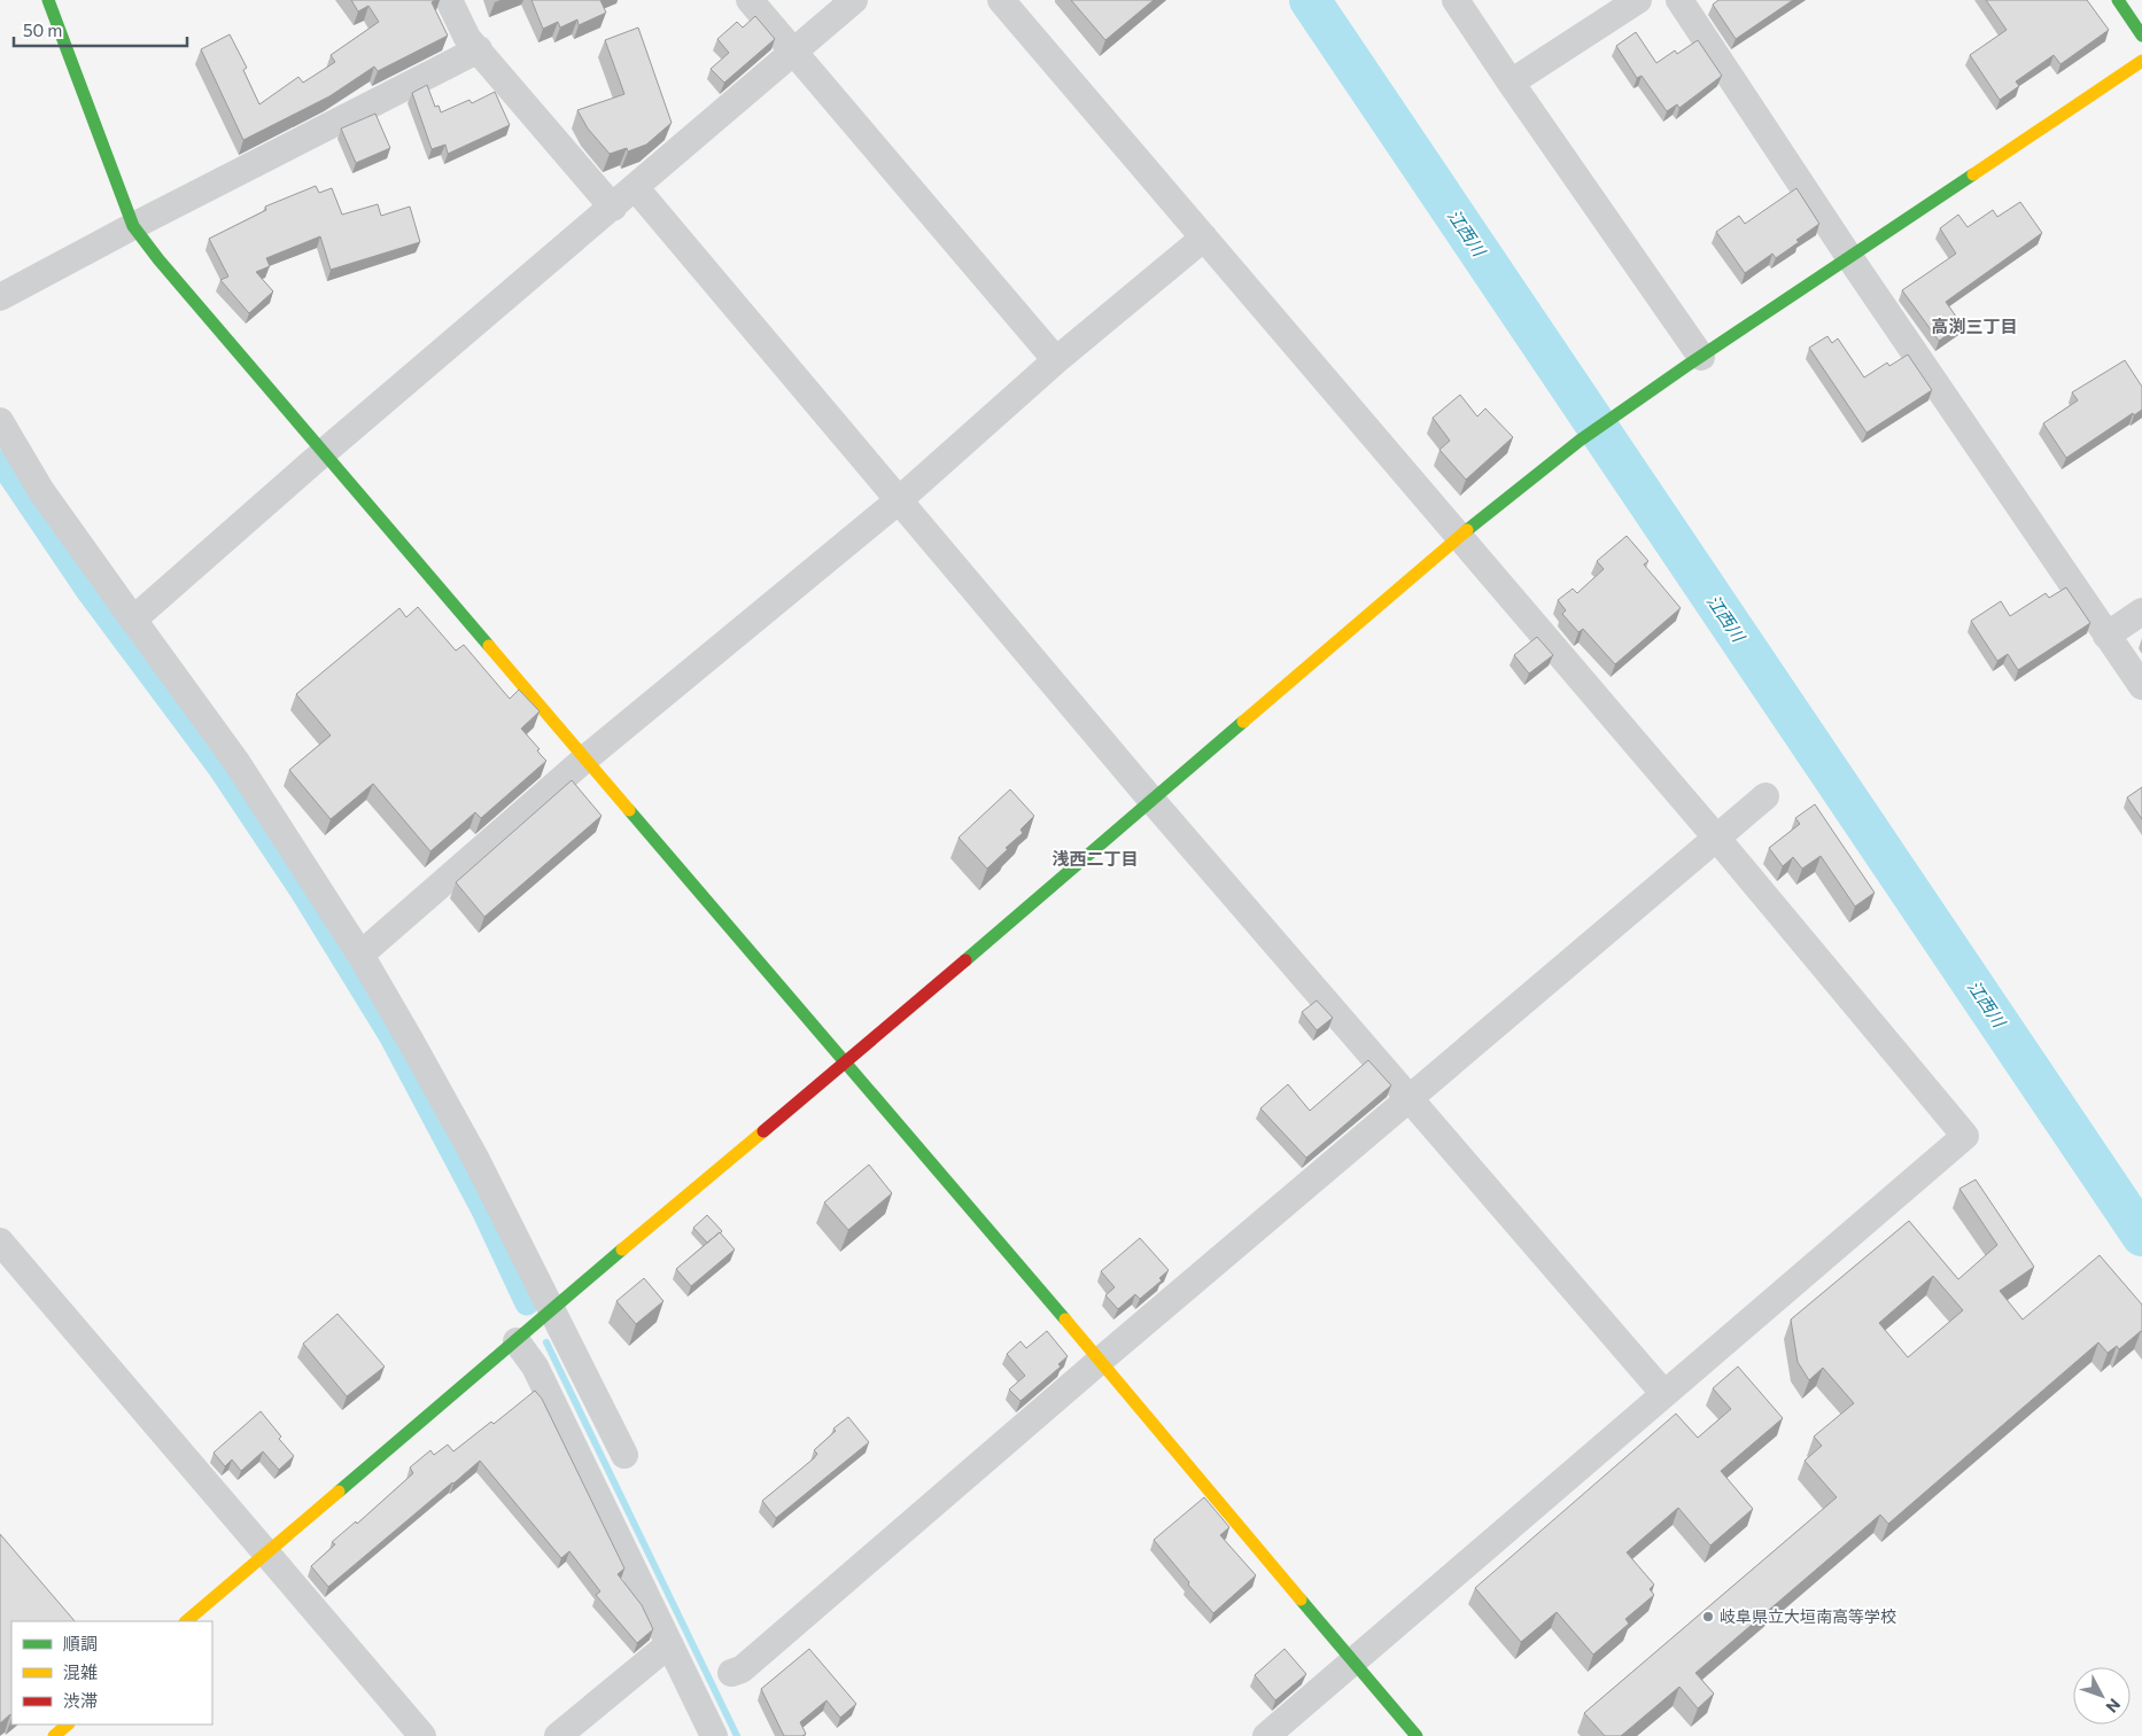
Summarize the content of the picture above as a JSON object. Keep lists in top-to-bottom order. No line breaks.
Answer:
{"districts":["高渕三丁目","浅西二丁目"],"water":["江西川"],"places":["岐阜県立大垣南高等学校"],"legend":["順調","混雑","渋滞"],"scale_bar":"50 m","north":"bottom right"}
